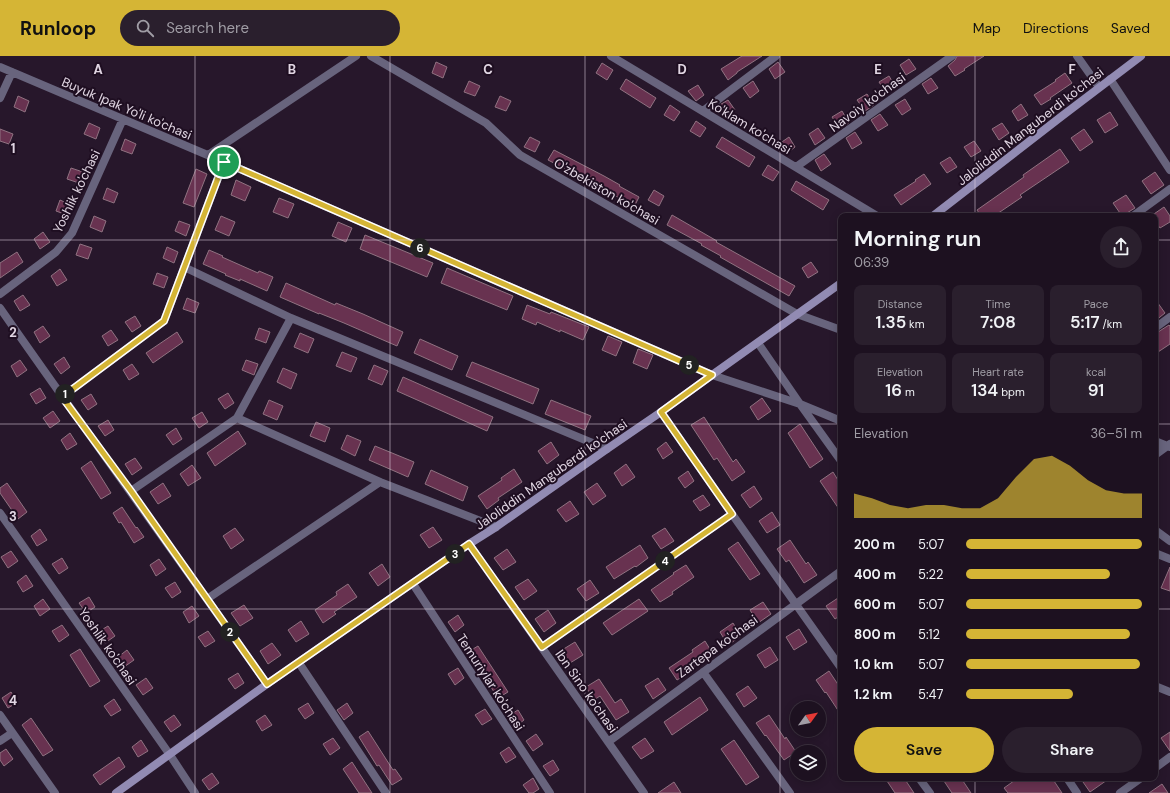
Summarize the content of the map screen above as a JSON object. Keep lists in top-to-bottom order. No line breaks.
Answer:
{"streets":{"street":["Navoiy ko'chasi","Buyuk Ipak Yo'li ko'chasi","Ko'klam ko'chasi","Jaloliddin Manguberdi ko'chasi","Yoshlik ko'chasi","O'zbekiston ko'chasi","Zartepa ko'chasi","Temuriylar ko'chasi","Ibn Sino ko'chasi"]},"crossings":[["Navoiy ko'chasi","Ko'klam ko'chasi"],["Buyuk Ipak Yo'li ko'chasi","Jaloliddin Manguberdi ko'chasi"],["Buyuk Ipak Yo'li ko'chasi","Yoshlik ko'chasi"],["Jaloliddin Manguberdi ko'chasi","Yoshlik ko'chasi"],["Jaloliddin Manguberdi ko'chasi","O'zbekiston ko'chasi"],["Jaloliddin Manguberdi ko'chasi","Temuriylar ko'chasi"],["Jaloliddin Manguberdi ko'chasi","Ibn Sino ko'chasi"],["Zartepa ko'chasi","Ibn Sino ko'chasi"]],"north":"top right","page":{"header":"Runloop","search":"Search here","nav":["Map","Directions","Saved"],"heading":["Morning run","06:39"],"pins":["6","5","1","3","4","2"],"stats":[["Distance","1.35 km"],["Time","7:08"],["Pace","5:17 /km"],["Elevation","16 m"],["Heart rate","134 bpm"],["kcal","91"]],"chart":["Elevation","36–51 m"],"list":[{"name":"200 m","note":"5:07"},{"name":"400 m","note":"5:22"},{"name":"600 m","note":"5:07"},{"name":"800 m","note":"5:12"},{"name":"1.0 km","note":"5:07"},{"name":"1.2 km","note":"5:47"}],"buttons":["Save","Share"]},"grid":{"columns":["A","B","C","D","E","F"],"rows":["1","2","3","4"]}}
